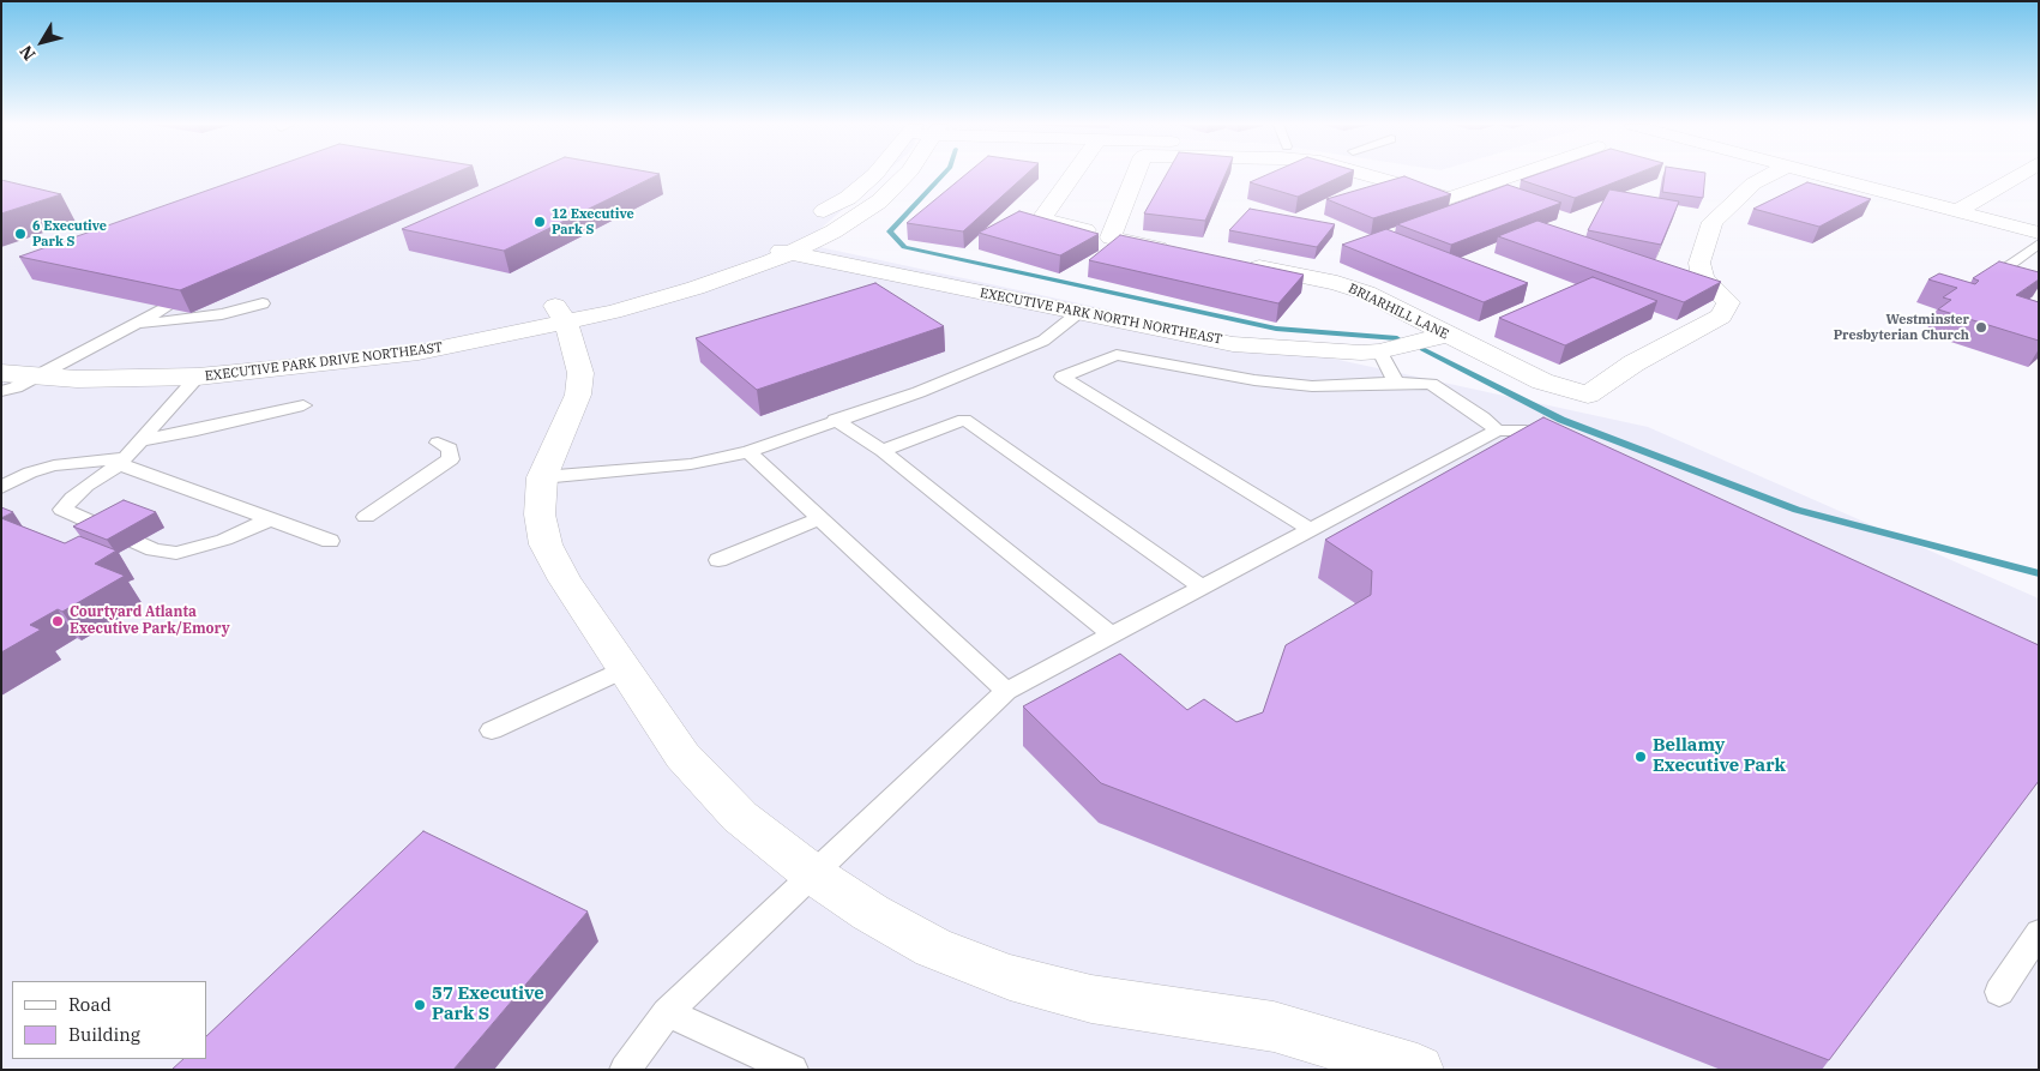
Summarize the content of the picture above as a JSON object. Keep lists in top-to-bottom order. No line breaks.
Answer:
{"streets":{"street":["BRIARHILL LANE","EXECUTIVE PARK NORTH NORTHEAST","EXECUTIVE PARK DRIVE NORTHEAST"]},"crossings":[["BRIARHILL LANE","EXECUTIVE PARK NORTH NORTHEAST"],["EXECUTIVE PARK NORTH NORTHEAST","EXECUTIVE PARK DRIVE NORTHEAST"]],"places":["12 Executive Park S","6 Executive Park S","Westminster Presbyterian Church","Courtyard Atlanta Executive Park/Emory","Bellamy Executive Park","57 Executive Park S"],"legend":["Road","Building"],"north":"bottom left"}
